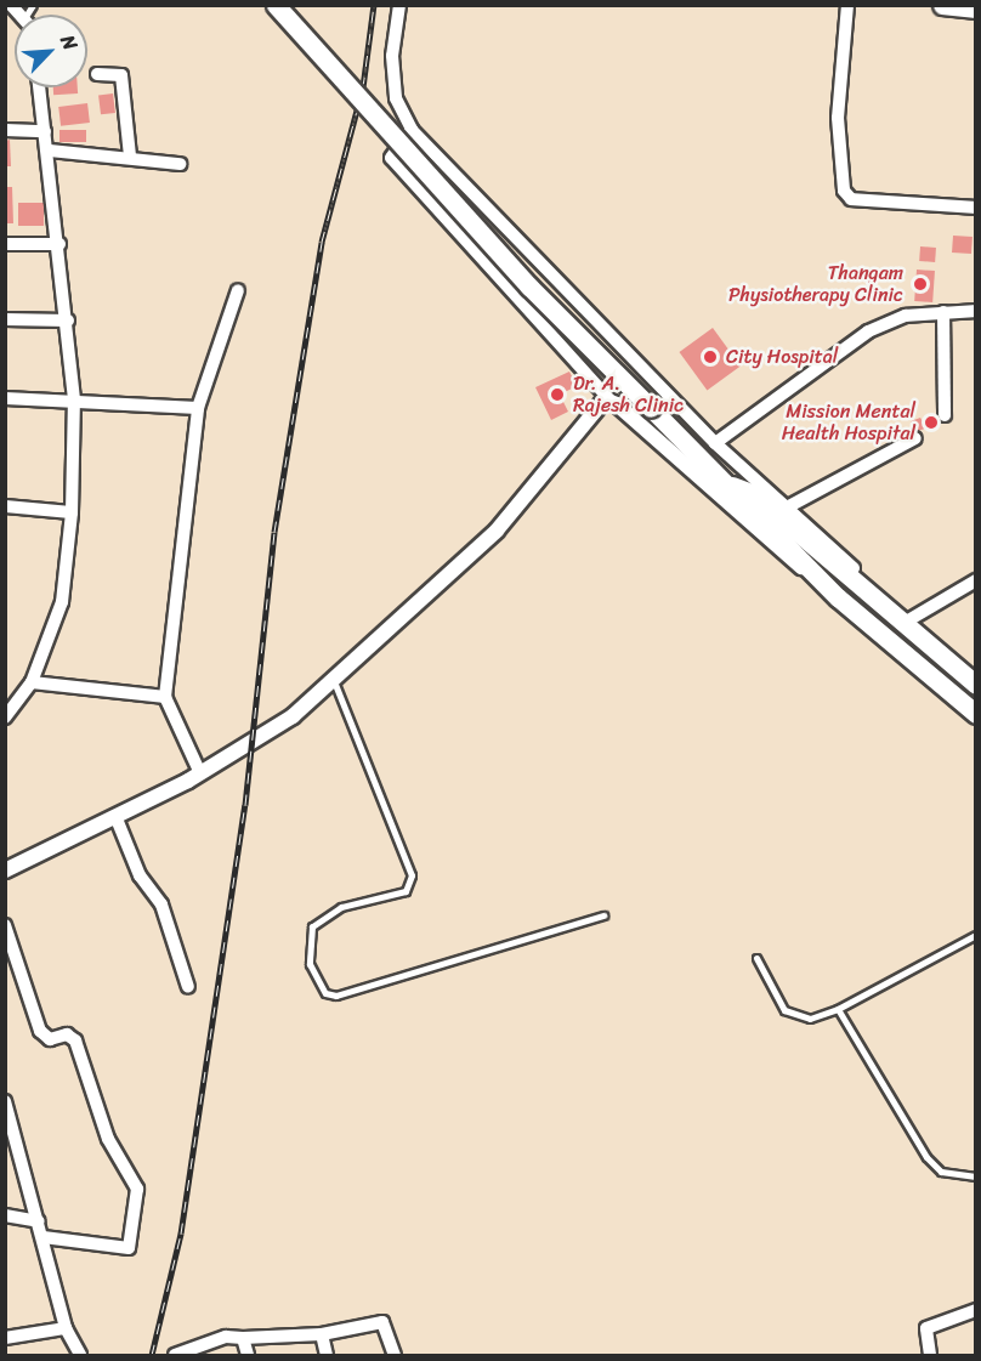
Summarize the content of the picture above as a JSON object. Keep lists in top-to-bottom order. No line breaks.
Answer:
{"places":["Thangam Physiotherapy Clinic","City Hospital","Dr. A. Rajesh Clinic","Mission Mental Health Hospital"],"north":"top right"}
